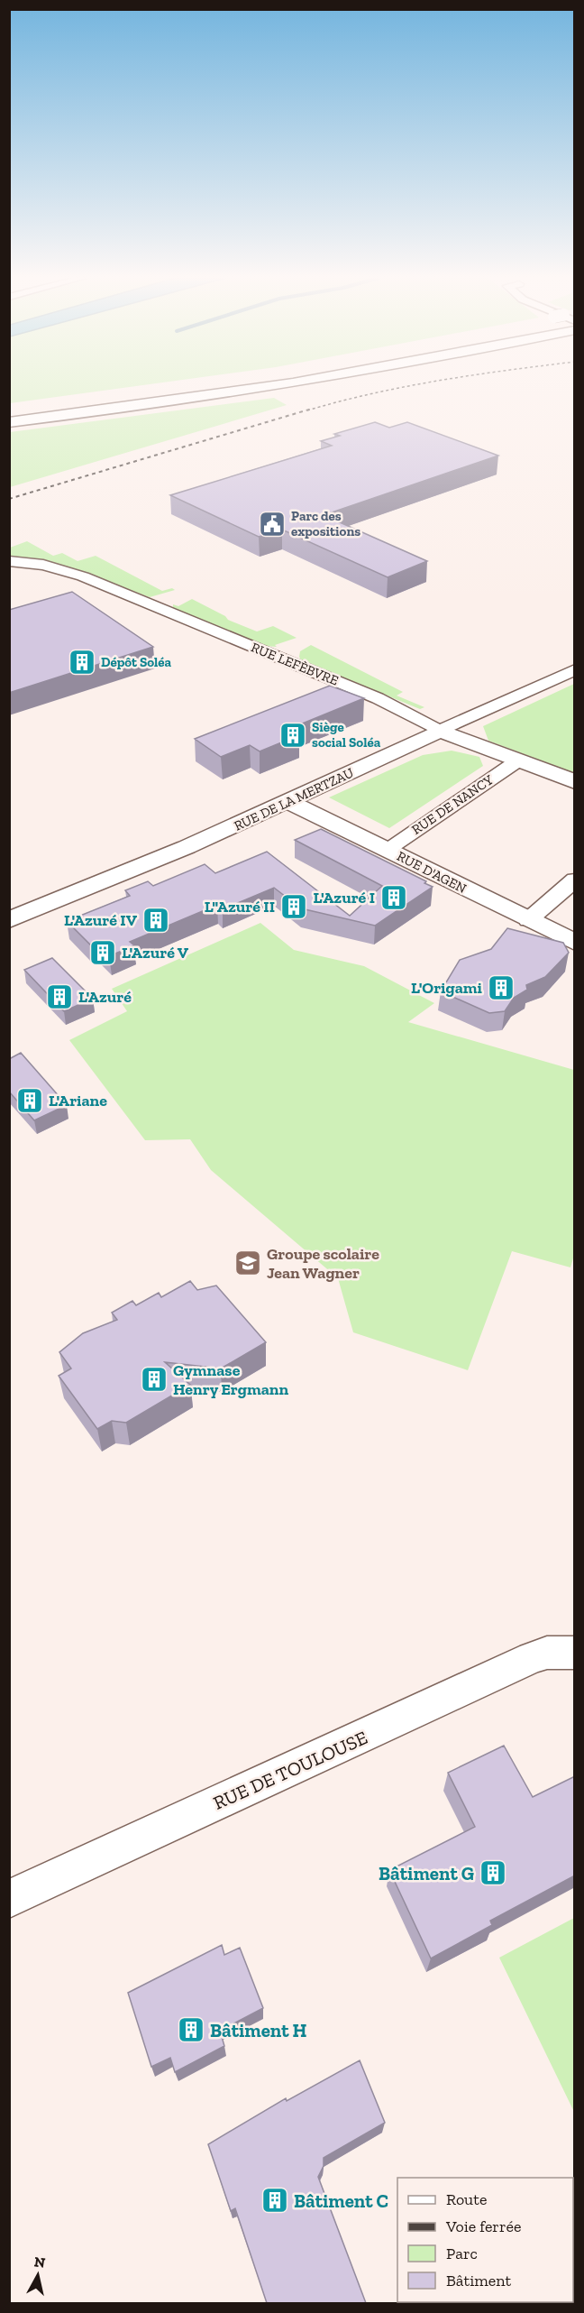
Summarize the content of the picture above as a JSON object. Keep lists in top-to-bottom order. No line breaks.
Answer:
{"streets":{"main road":["RUE LEFÈBVRE","RUE DE LA MERTZAU","RUE D'AGEN"],"street":["RUE DE NANCY","RUE DE TOULOUSE"]},"crossings":[["RUE LEFÈBVRE","RUE DE LA MERTZAU"],["RUE LEFÈBVRE","RUE DE NANCY"],["RUE DE LA MERTZAU","RUE D'AGEN"],["RUE DE NANCY","RUE D'AGEN"]],"places":{"public building":["Parc des expositions"],"building":["Dépôt Soléa","Siège social Soléa","L'Azuré I","L\"Azuré II","L'Azuré IV","L'Azuré V","L'Origami","L'Azuré","L'Ariane","Gymnase Henry Ergmann","Bâtiment G","Bâtiment H","Bâtiment C"],"school or university":["Groupe scolaire Jean Wagner"]},"legend":["Route","Voie ferrée","Parc","Bâtiment"],"north":"top"}
